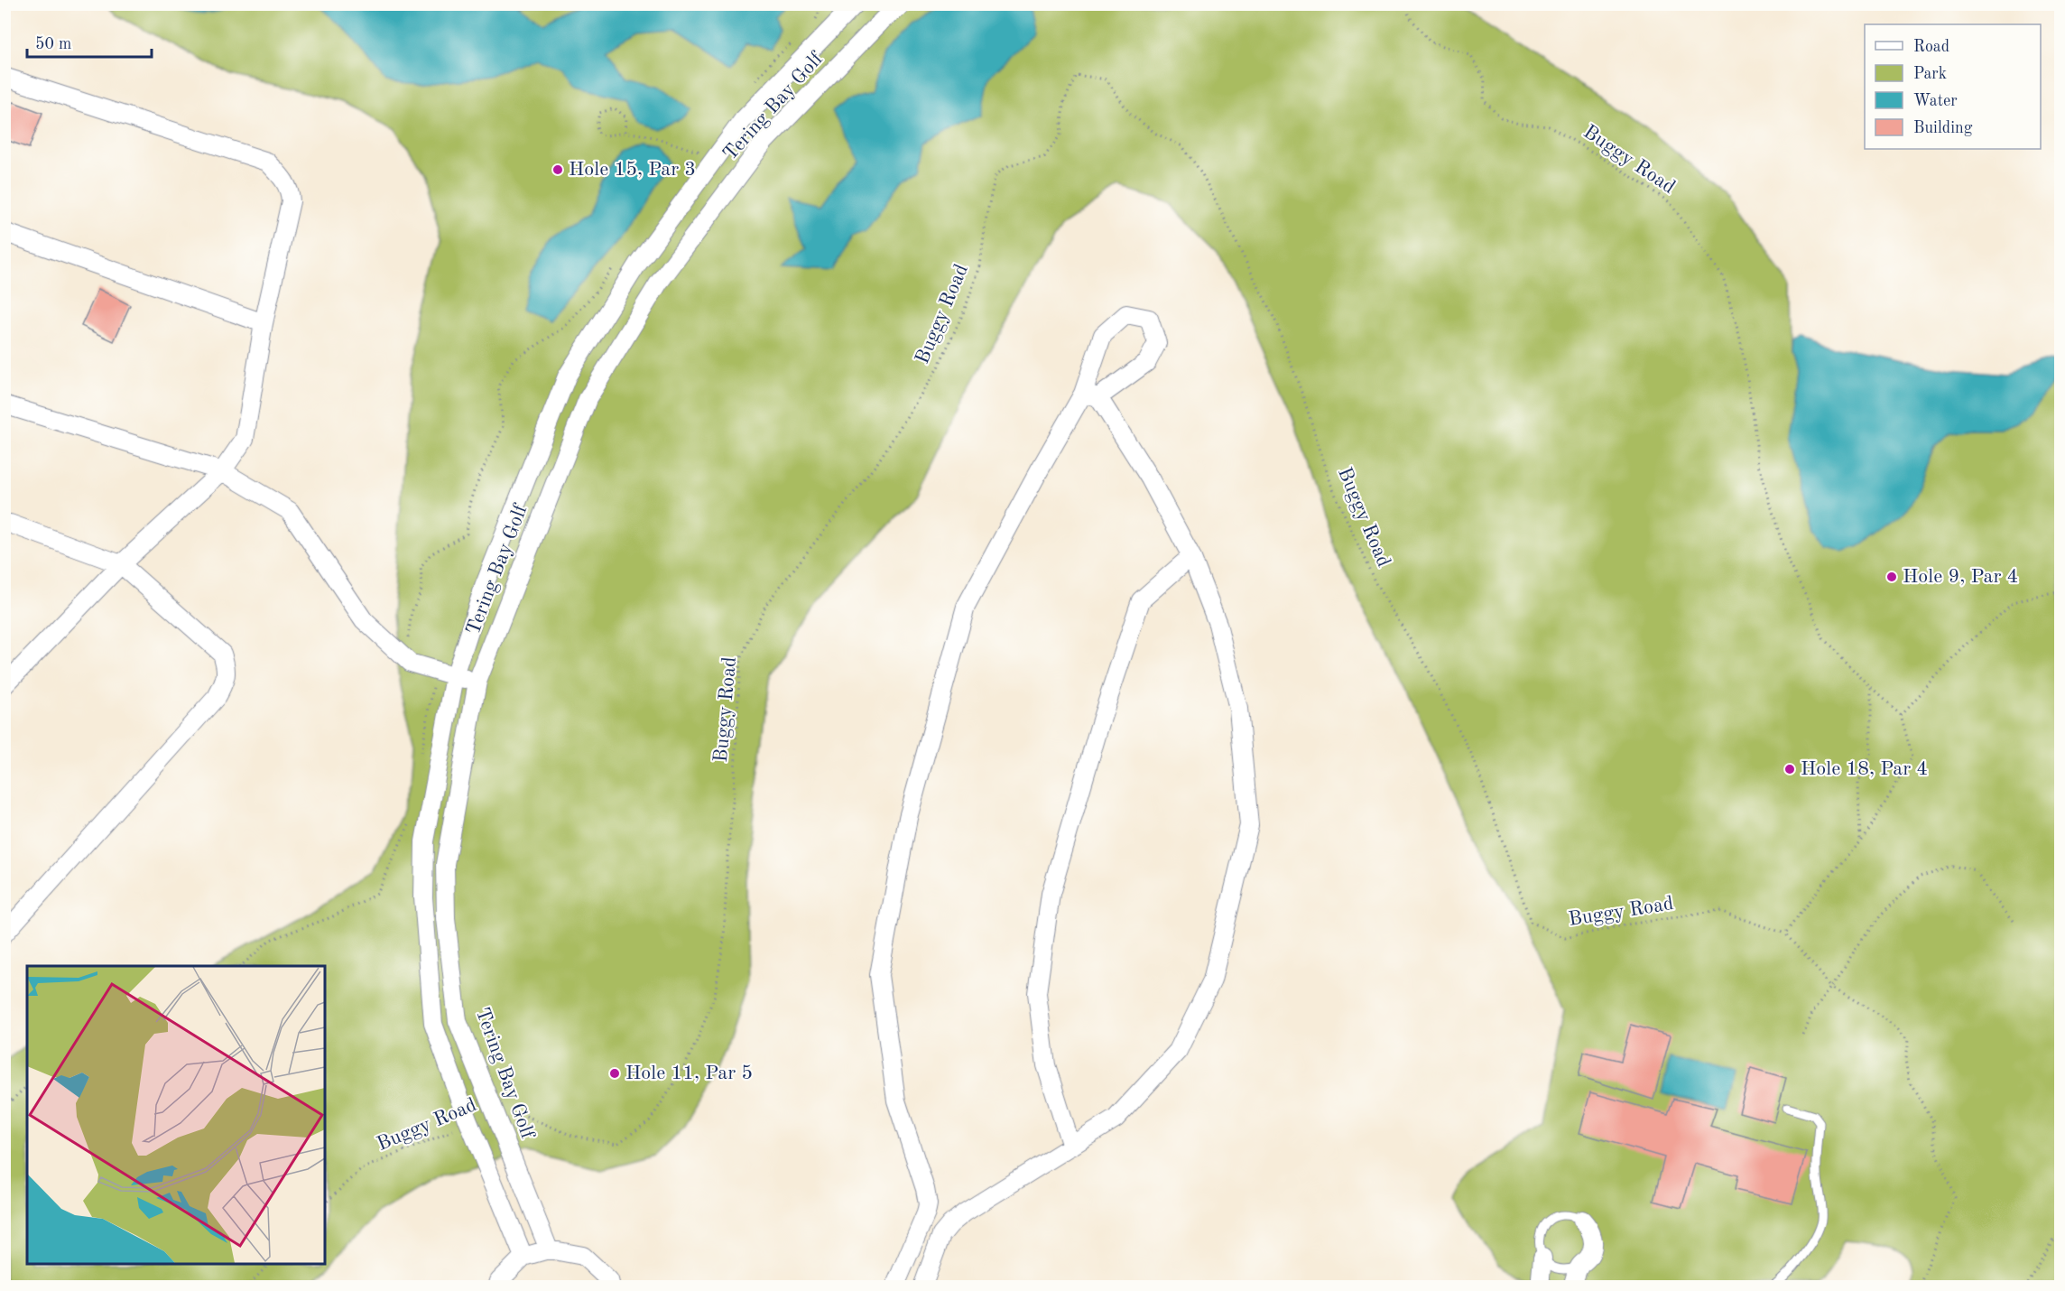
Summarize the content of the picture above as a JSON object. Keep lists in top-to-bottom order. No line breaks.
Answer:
{"streets":{"street":["Tering Bay Golf"],"path":["Buggy Road"]},"crossings":[["Tering Bay Golf","Buggy Road"]],"places":["Hole 15, Par 3","Hole 9, Par 4","Hole 18, Par 4","Hole 11, Par 5"],"legend":["Road","Park","Water","Building"],"scale_bar":"50 m"}
